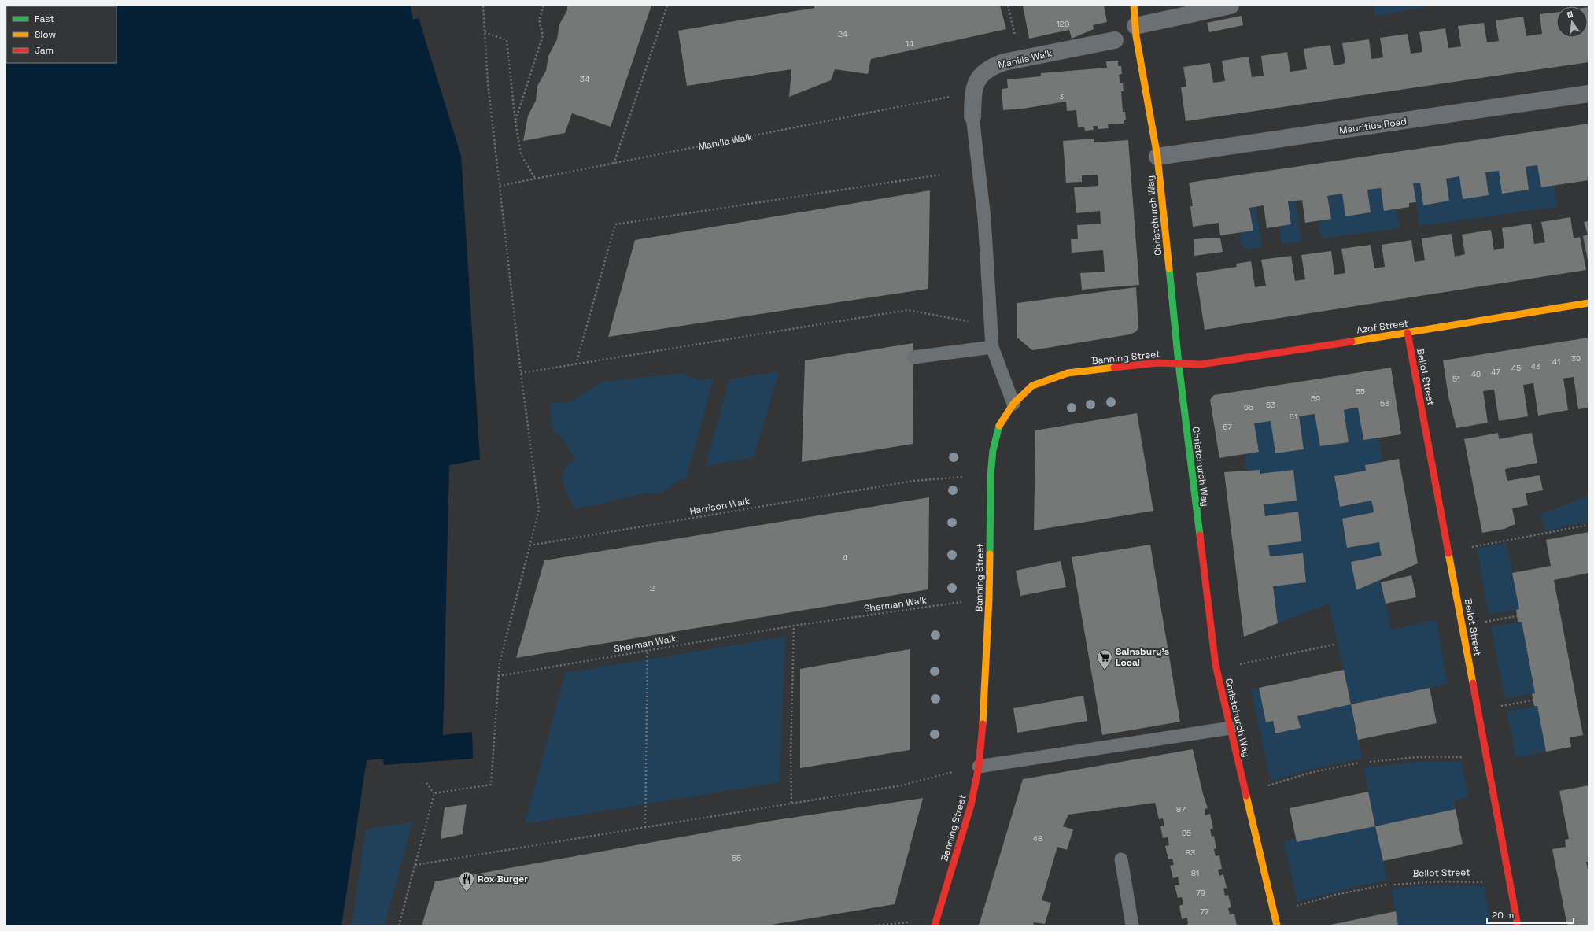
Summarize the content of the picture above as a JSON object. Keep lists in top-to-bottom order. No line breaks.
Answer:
{"streets":{"street":["Manilla Walk","Mauritius Road","Christchurch Way","Azof Street","Banning Street","Bellot Street"],"path":["Harrison Walk","Sherman Walk"]},"crossings":[["Mauritius Road","Christchurch Way"],["Christchurch Way","Azof Street"],["Christchurch Way","Banning Street"],["Azof Street","Banning Street"],["Azof Street","Bellot Street"]],"places":{"supermarket":["Sainsbury's Local"],"restaurant":["Rox Burger"]},"house_numbers":["120","24","14","34","3","39","41","43","45","47","49","51","55","59","53","63","65","61","67","4","2","87","85","48","83","55","81","79","77"],"legend":["Fast","Slow","Jam"],"scale_bar":"20 m","north":"top"}
